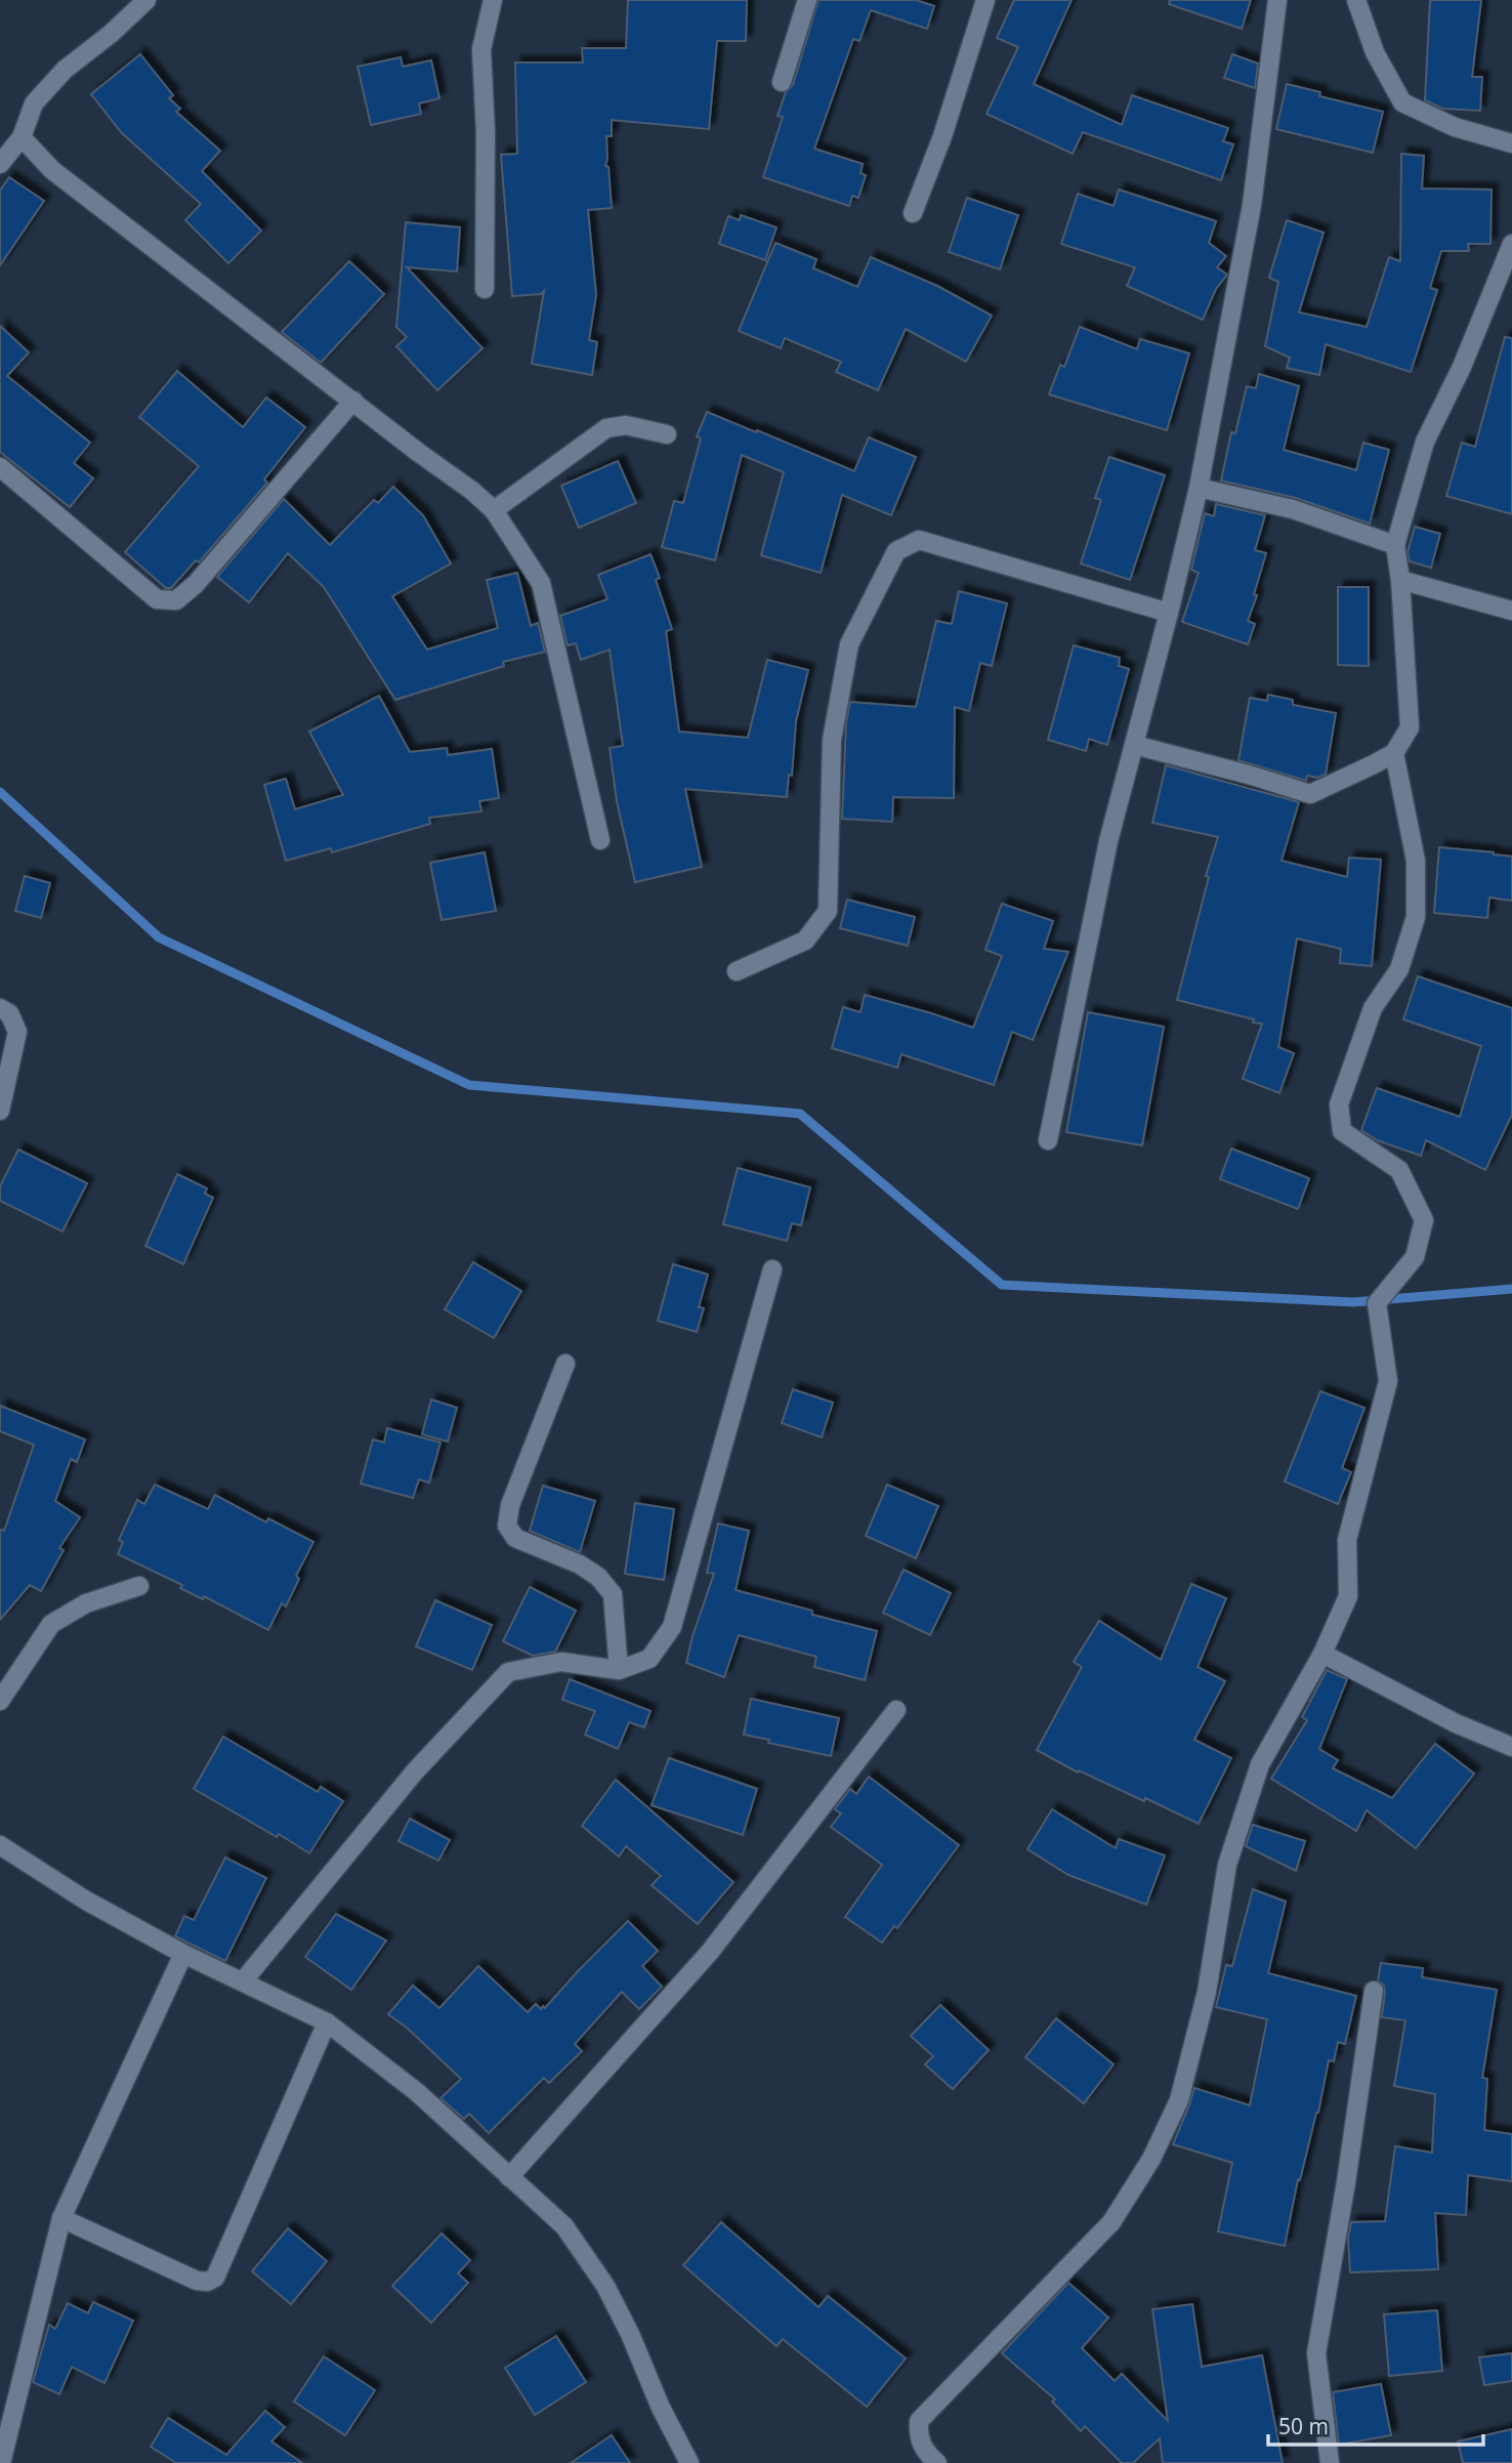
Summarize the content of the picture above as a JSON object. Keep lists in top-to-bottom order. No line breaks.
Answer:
{"scale_bar":"50 m"}
